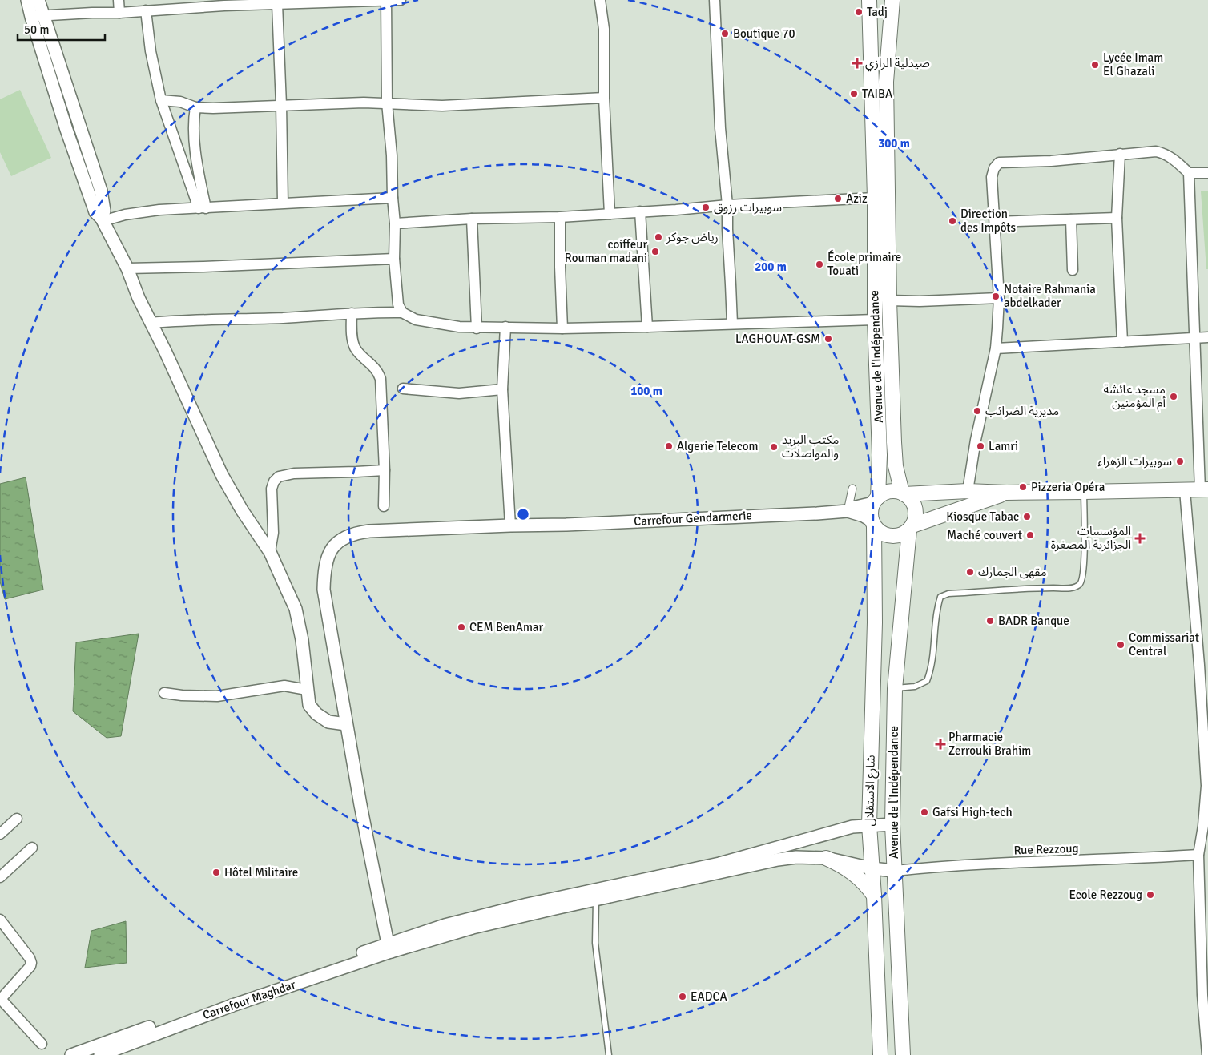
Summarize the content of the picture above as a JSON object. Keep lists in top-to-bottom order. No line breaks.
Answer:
{"streets":{"main road":["Avenue de l'Indépendance","Carrefour Gendarmerie","شارع الاستقلال"],"street":["Rue Rezzoug","Carrefour Maghdar"]},"crossings":[["Avenue de l'Indépendance","Carrefour Gendarmerie"],["Avenue de l'Indépendance","شارع الاستقلال"],["Avenue de l'Indépendance","Rue Rezzoug"],["Carrefour Gendarmerie","شارع الاستقلال"],["Carrefour Gendarmerie","Carrefour Maghdar"]],"places":{"other":["Tadj","Boutique 70","Lycée Imam El Ghazali","TAIBA","Aziz","سوبيرات رزوق","Direction des Impôts","رياض جوكر","coiffeur Rouman madani","École primaire Touati","Notaire Rahmania abdelkader","LAGHOUAT-GSM","مسجد عائشة أم المؤمنين","مديرية الضرائب","Algerie Telecom","Lamri","مكتب البريد والمواصلات","سوبيرات الزهراء","Pizzeria Opéra","Kiosque Tabac","Maché couvert","مقهى الجمارك","BADR Banque","CEM BenAmar","Commissariat Central","Gafsi High-tech","Hôtel Militaire","Ecole Rezzoug","EADCA"],"health":["صيدلية الرازي","المؤسسات الجزائرية المصغرة","Pharmacie Zerrouki Brahim"]},"scale_bar":"50 m","rings":["300 m","200 m","100 m"]}
